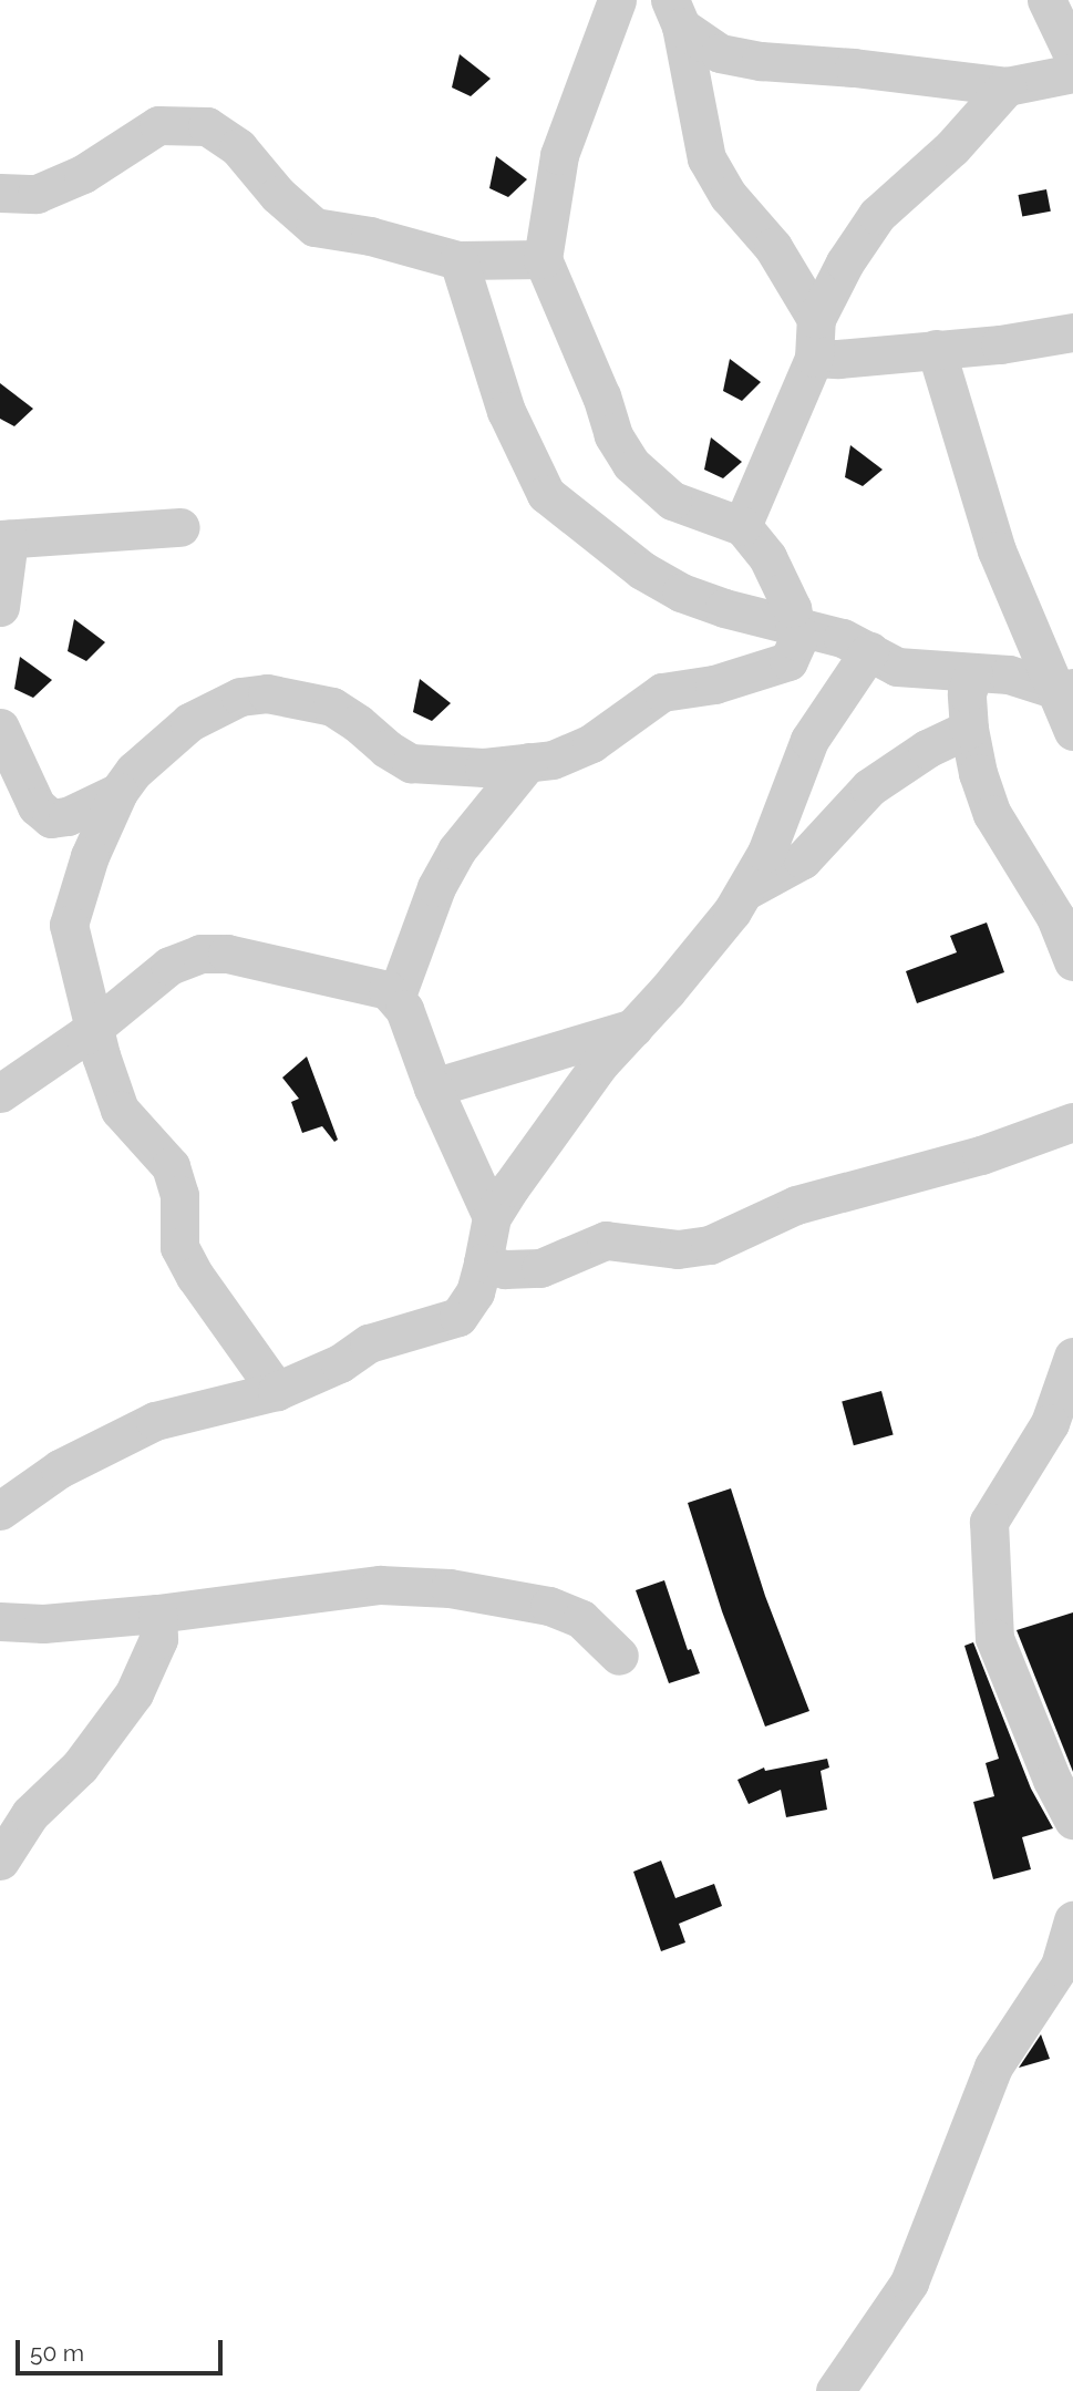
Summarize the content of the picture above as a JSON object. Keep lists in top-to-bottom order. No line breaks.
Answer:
{"scale_bar":"50 m"}
